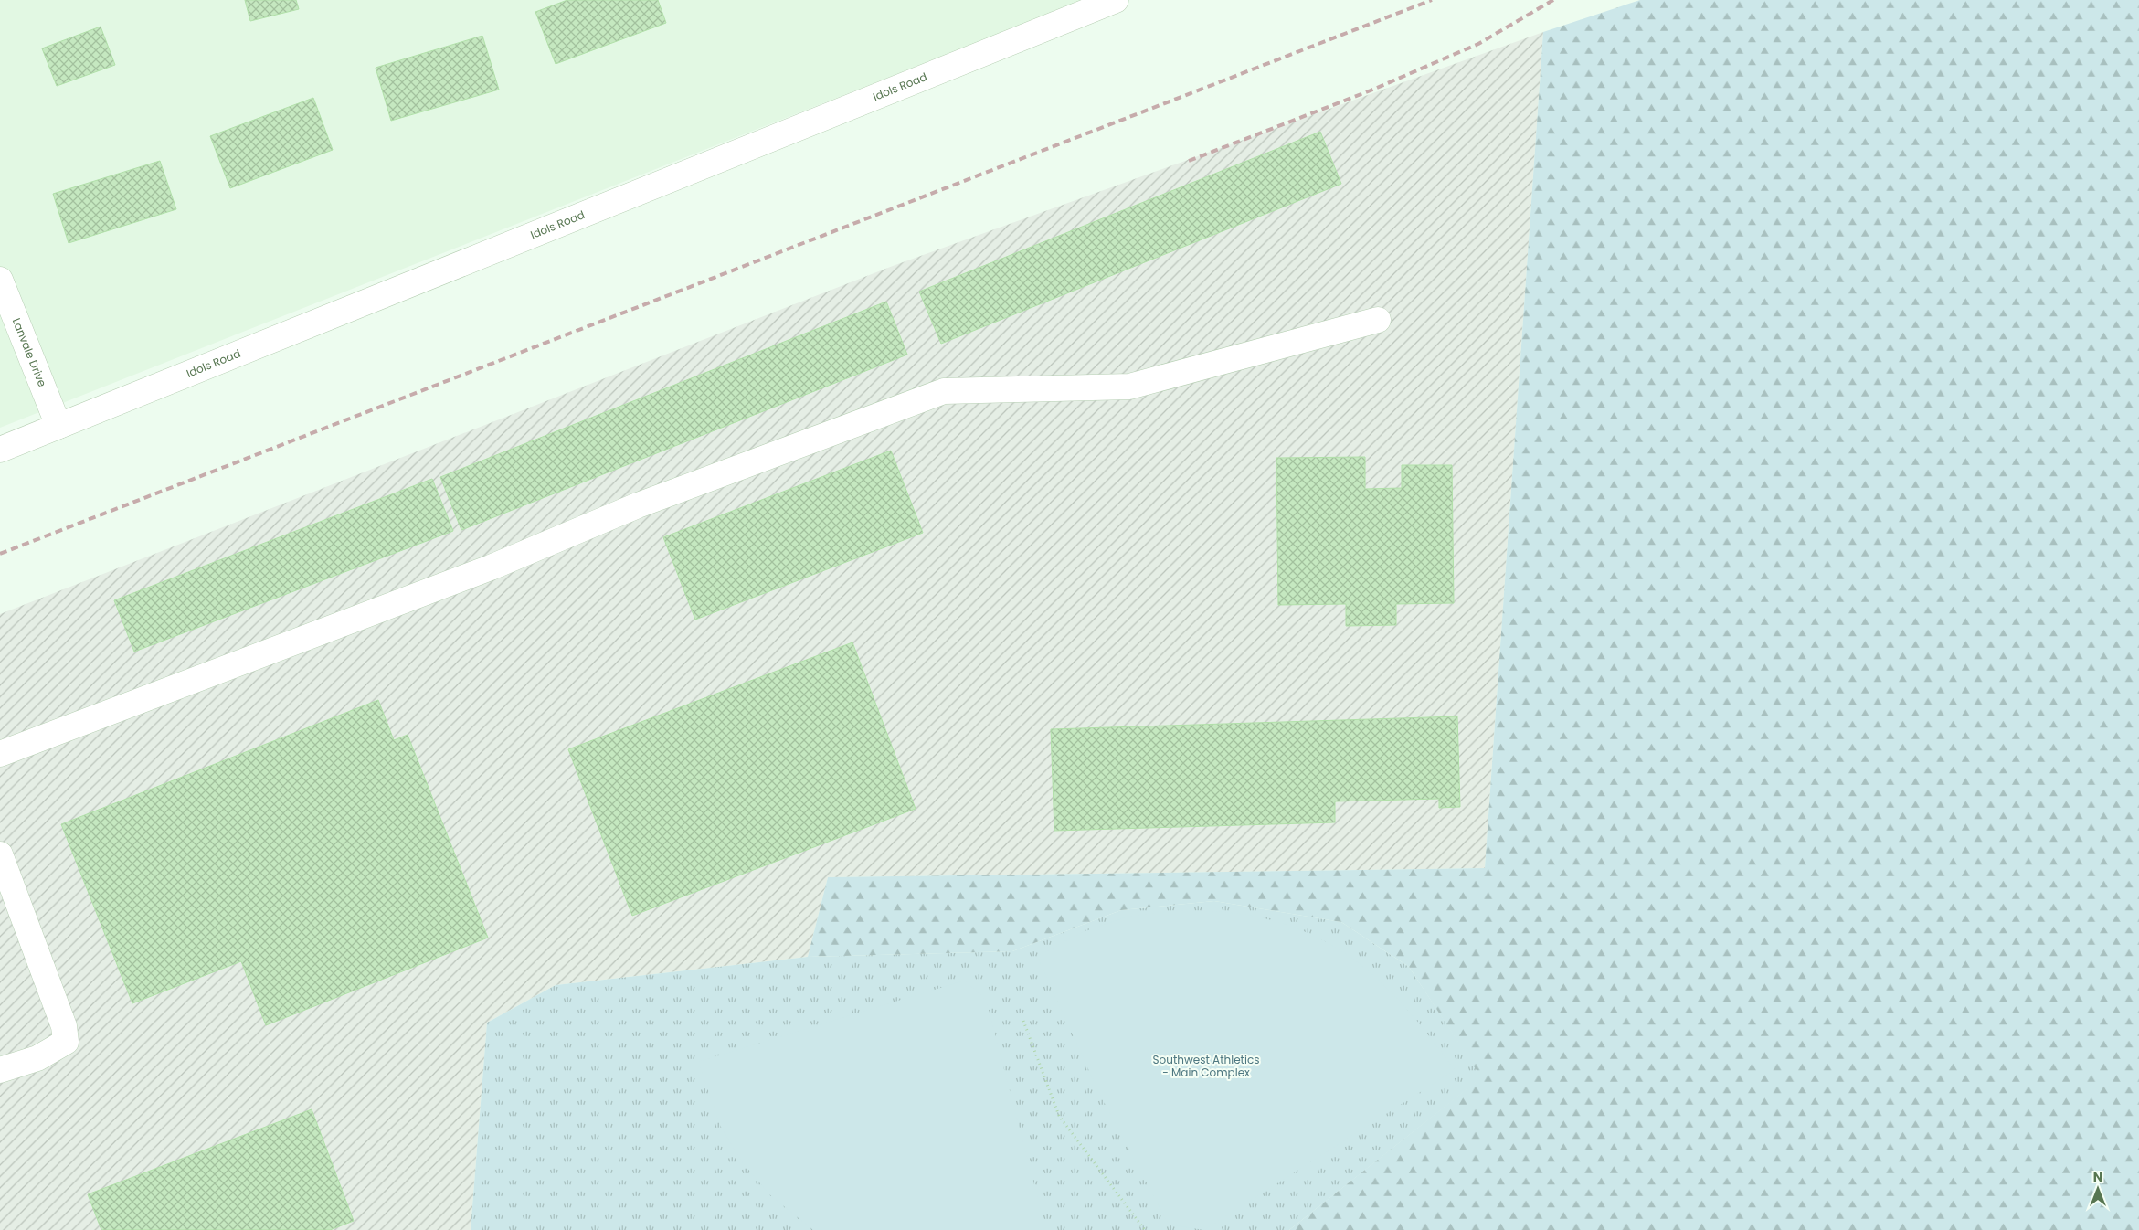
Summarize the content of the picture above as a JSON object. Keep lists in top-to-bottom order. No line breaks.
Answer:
{"streets":{"street":["Idols Road","Lanvale Drive"]},"crossings":[["Idols Road","Lanvale Drive"]],"parks":["Southwest Athletics - Main Complex"],"north":"top"}
